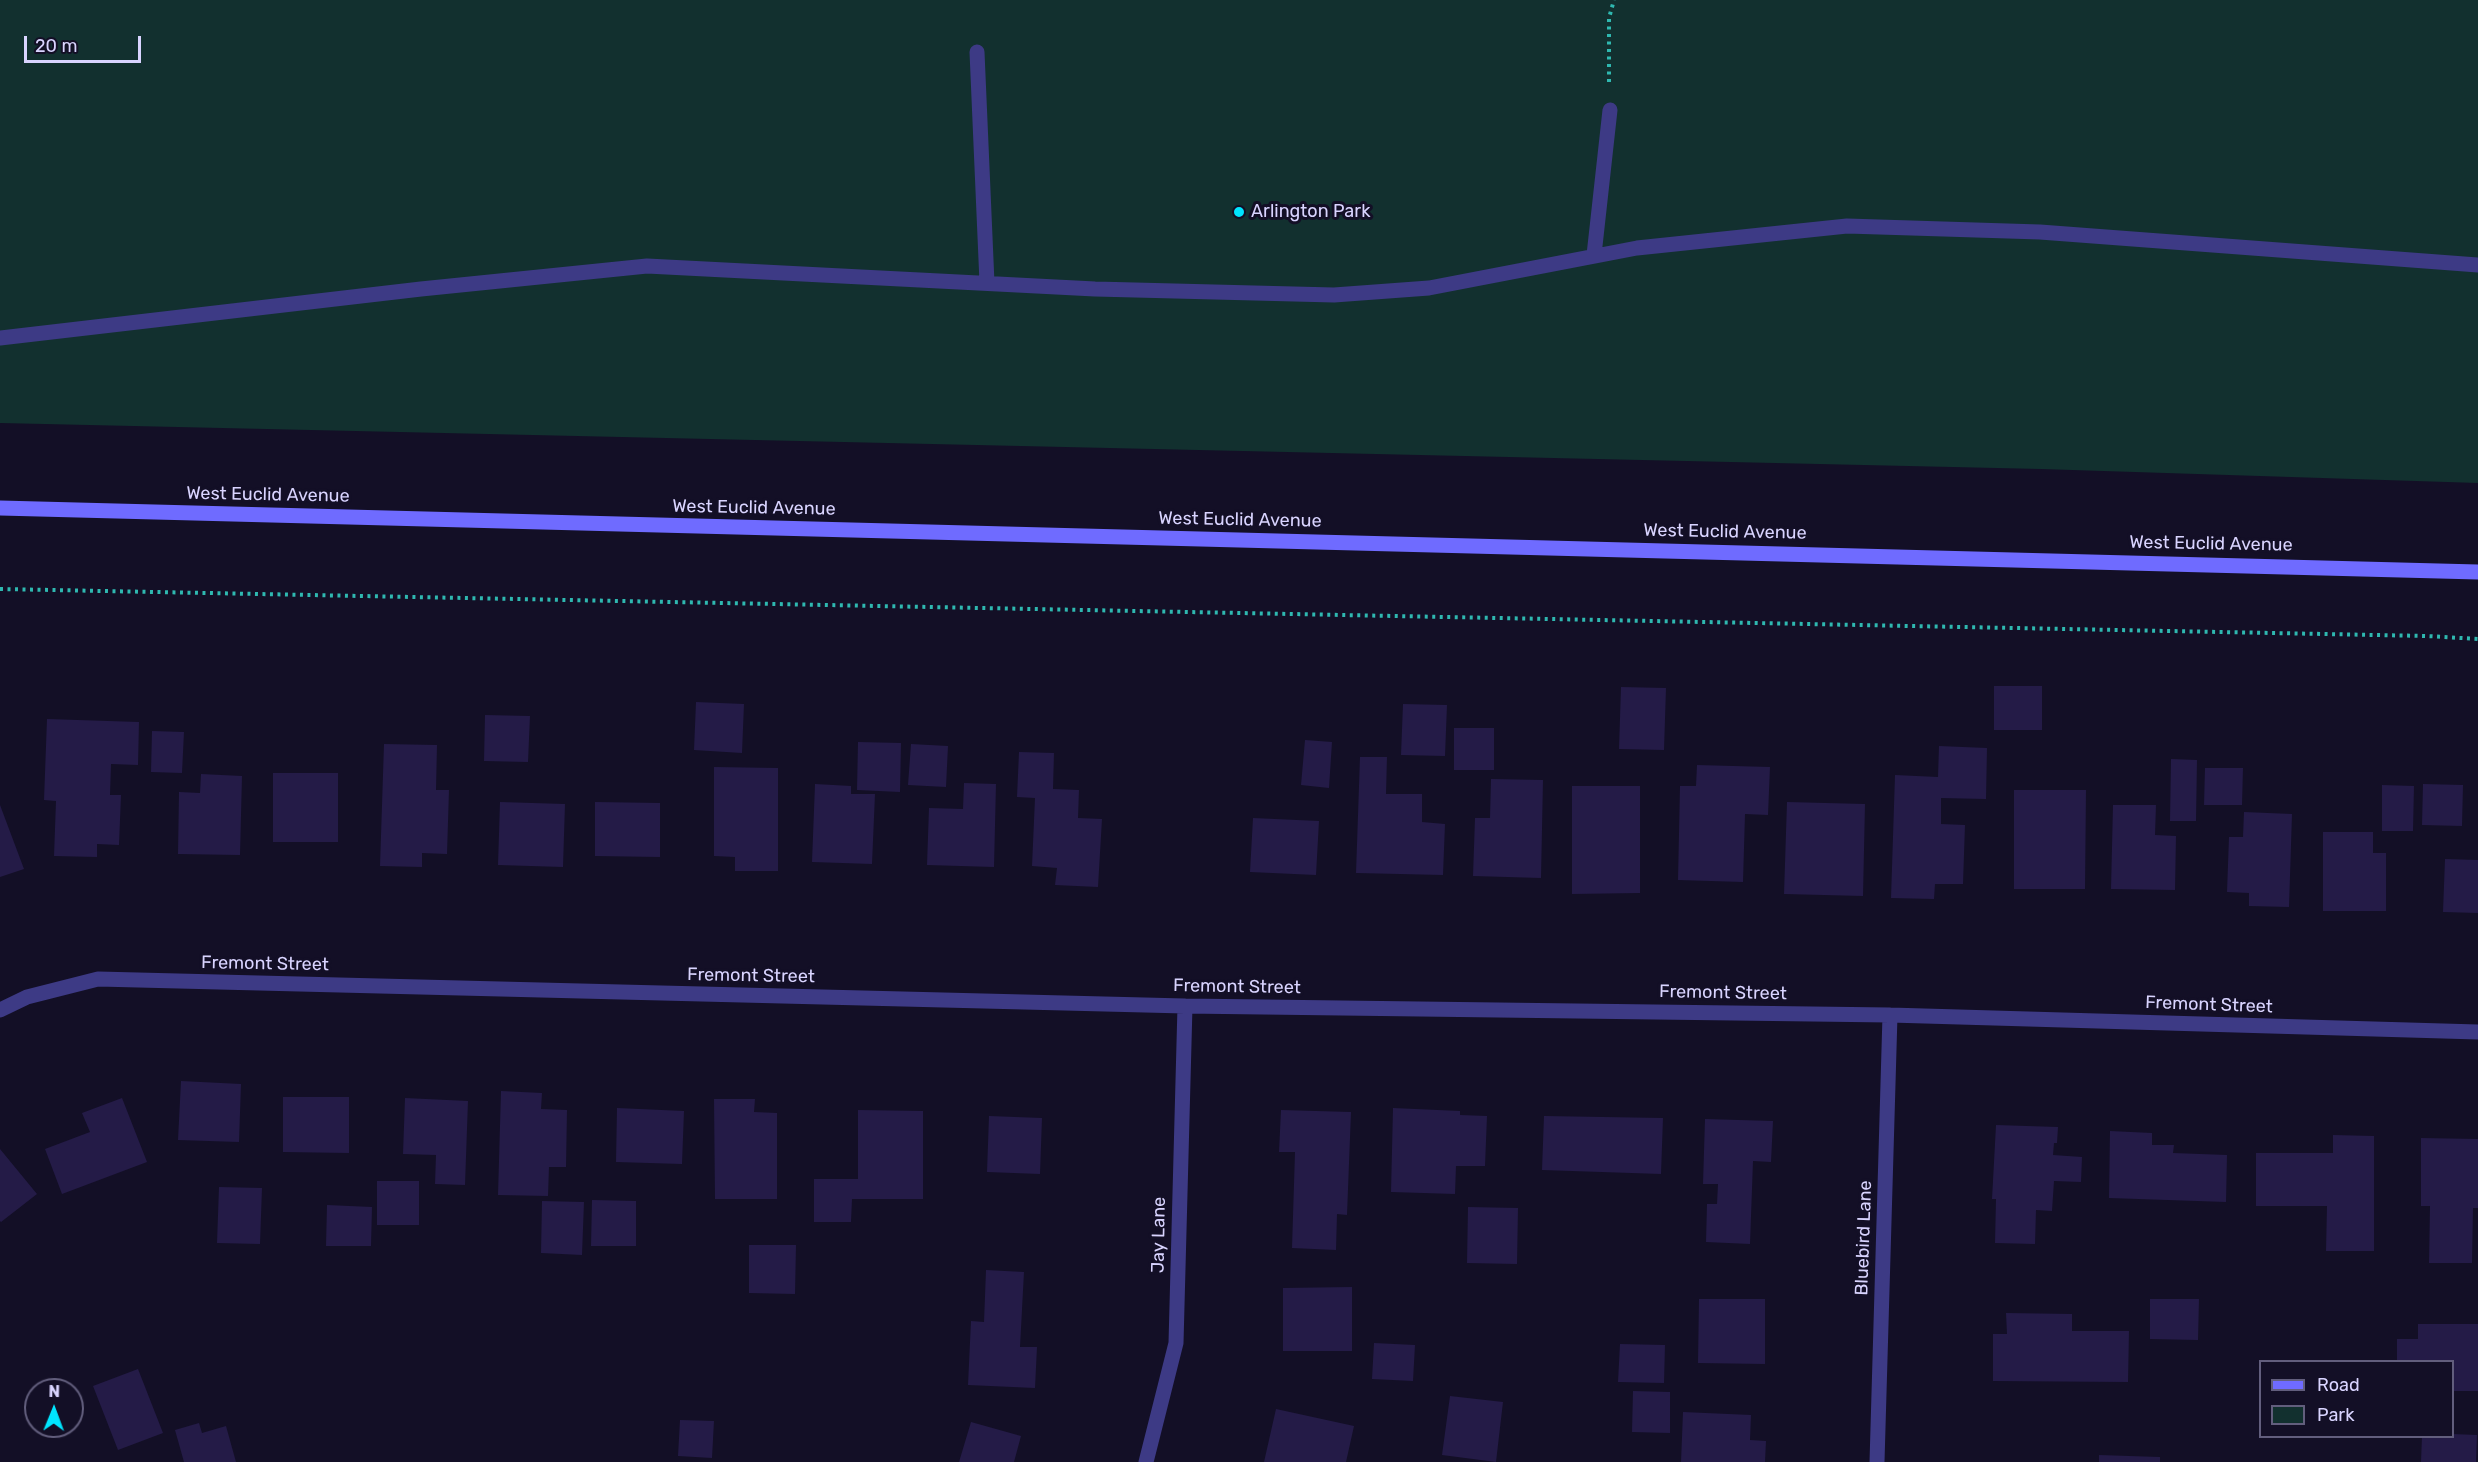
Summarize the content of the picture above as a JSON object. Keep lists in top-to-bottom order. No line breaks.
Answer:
{"streets":{"main road":["West Euclid Avenue"],"street":["Fremont Street","Jay Lane","Bluebird Lane"]},"crossings":[["Fremont Street","Jay Lane"],["Fremont Street","Bluebird Lane"]],"places":["Arlington Park"],"legend":["Road","Park"],"scale_bar":"20 m","north":"top"}
